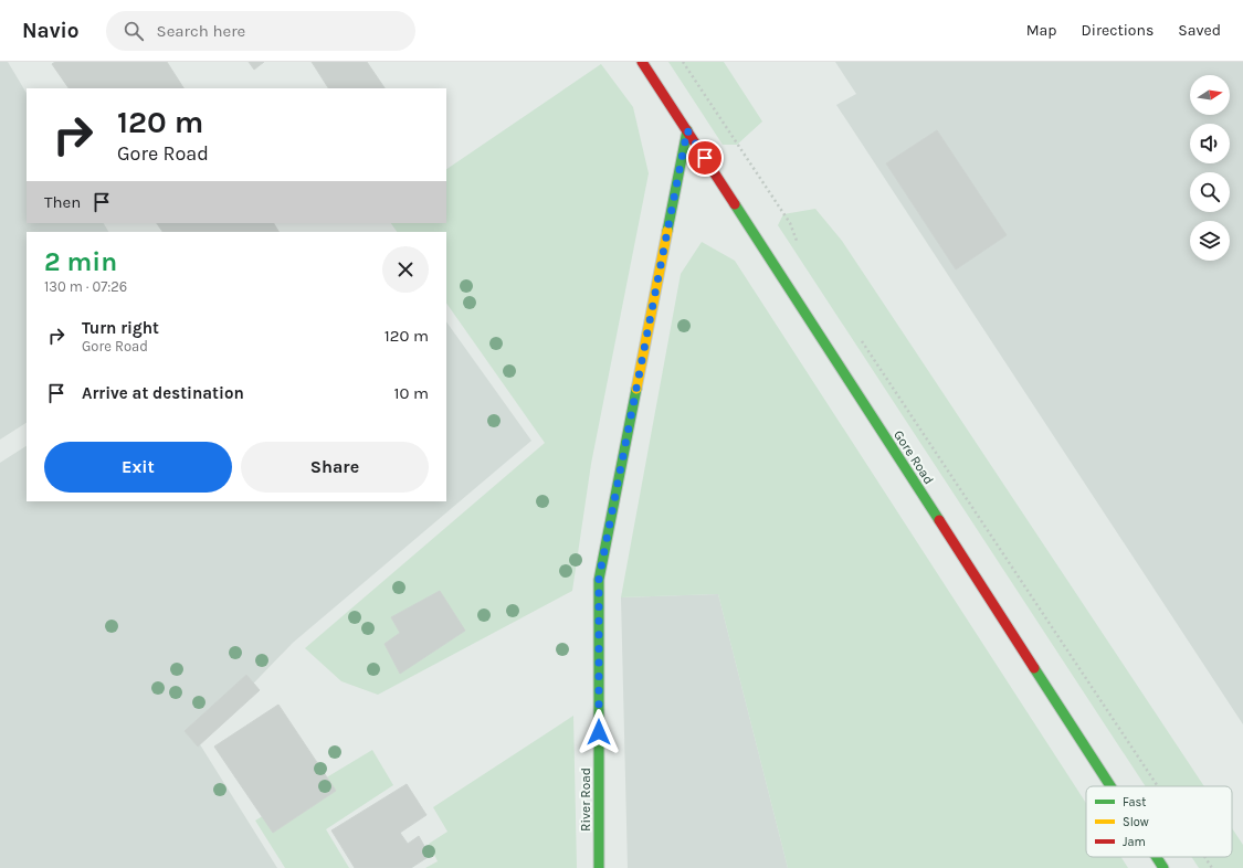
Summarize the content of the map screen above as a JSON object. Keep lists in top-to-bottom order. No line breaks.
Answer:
{"streets":{"main road":["Gore Road","River Road"]},"crossings":[["Gore Road","River Road"]],"legend":["Fast","Slow","Jam"],"north":"right","page":{"header":"Navio","search":"Search here","nav":["Map","Directions","Saved"],"turn":["120 m","Gore Road"],"then":"Then","heading":["2 min","130 m · 07:26"],"list":[{"name":"Turn right","note":"Gore Road","value":"120 m"},{"name":"Arrive at destination","value":"10 m"}],"buttons":["Exit","Share"]}}
